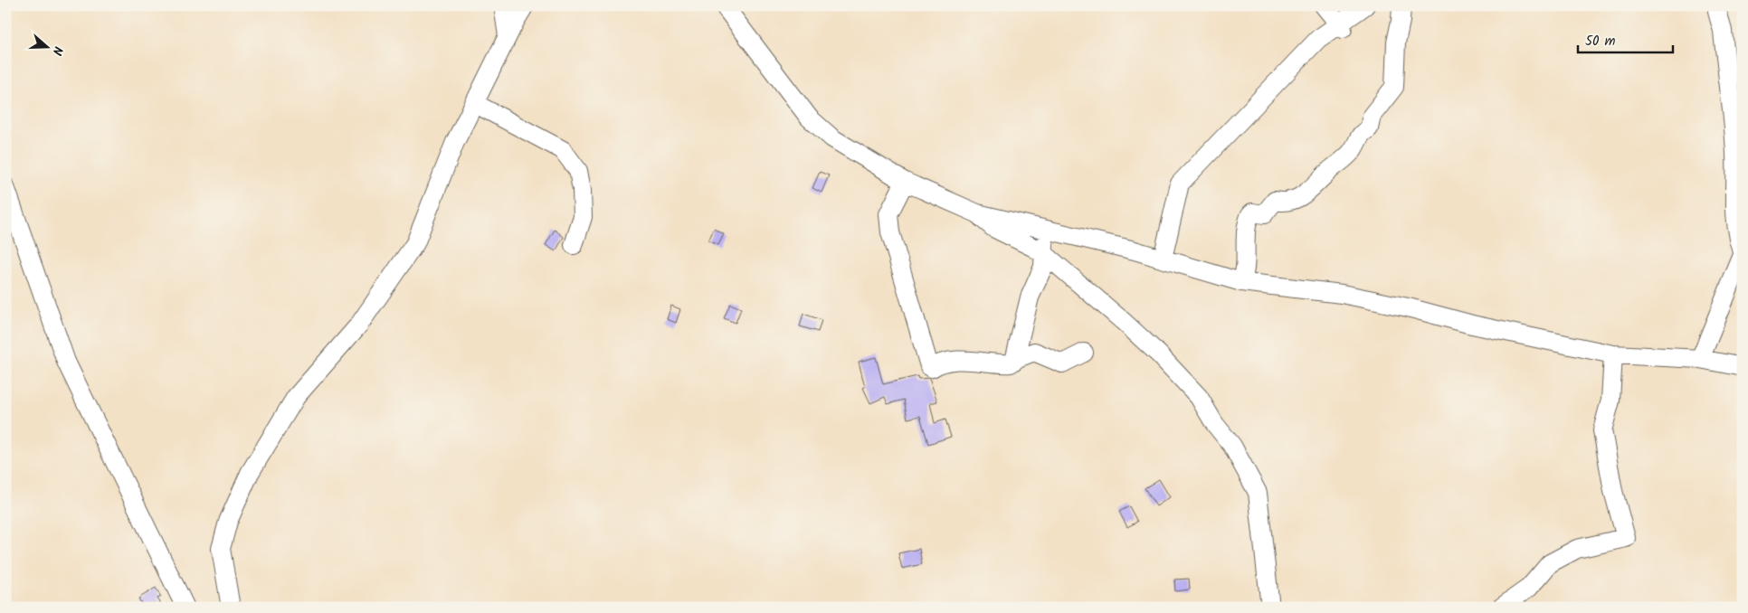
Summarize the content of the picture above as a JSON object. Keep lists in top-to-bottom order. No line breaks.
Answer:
{"scale_bar":"50 m","north":"right"}
